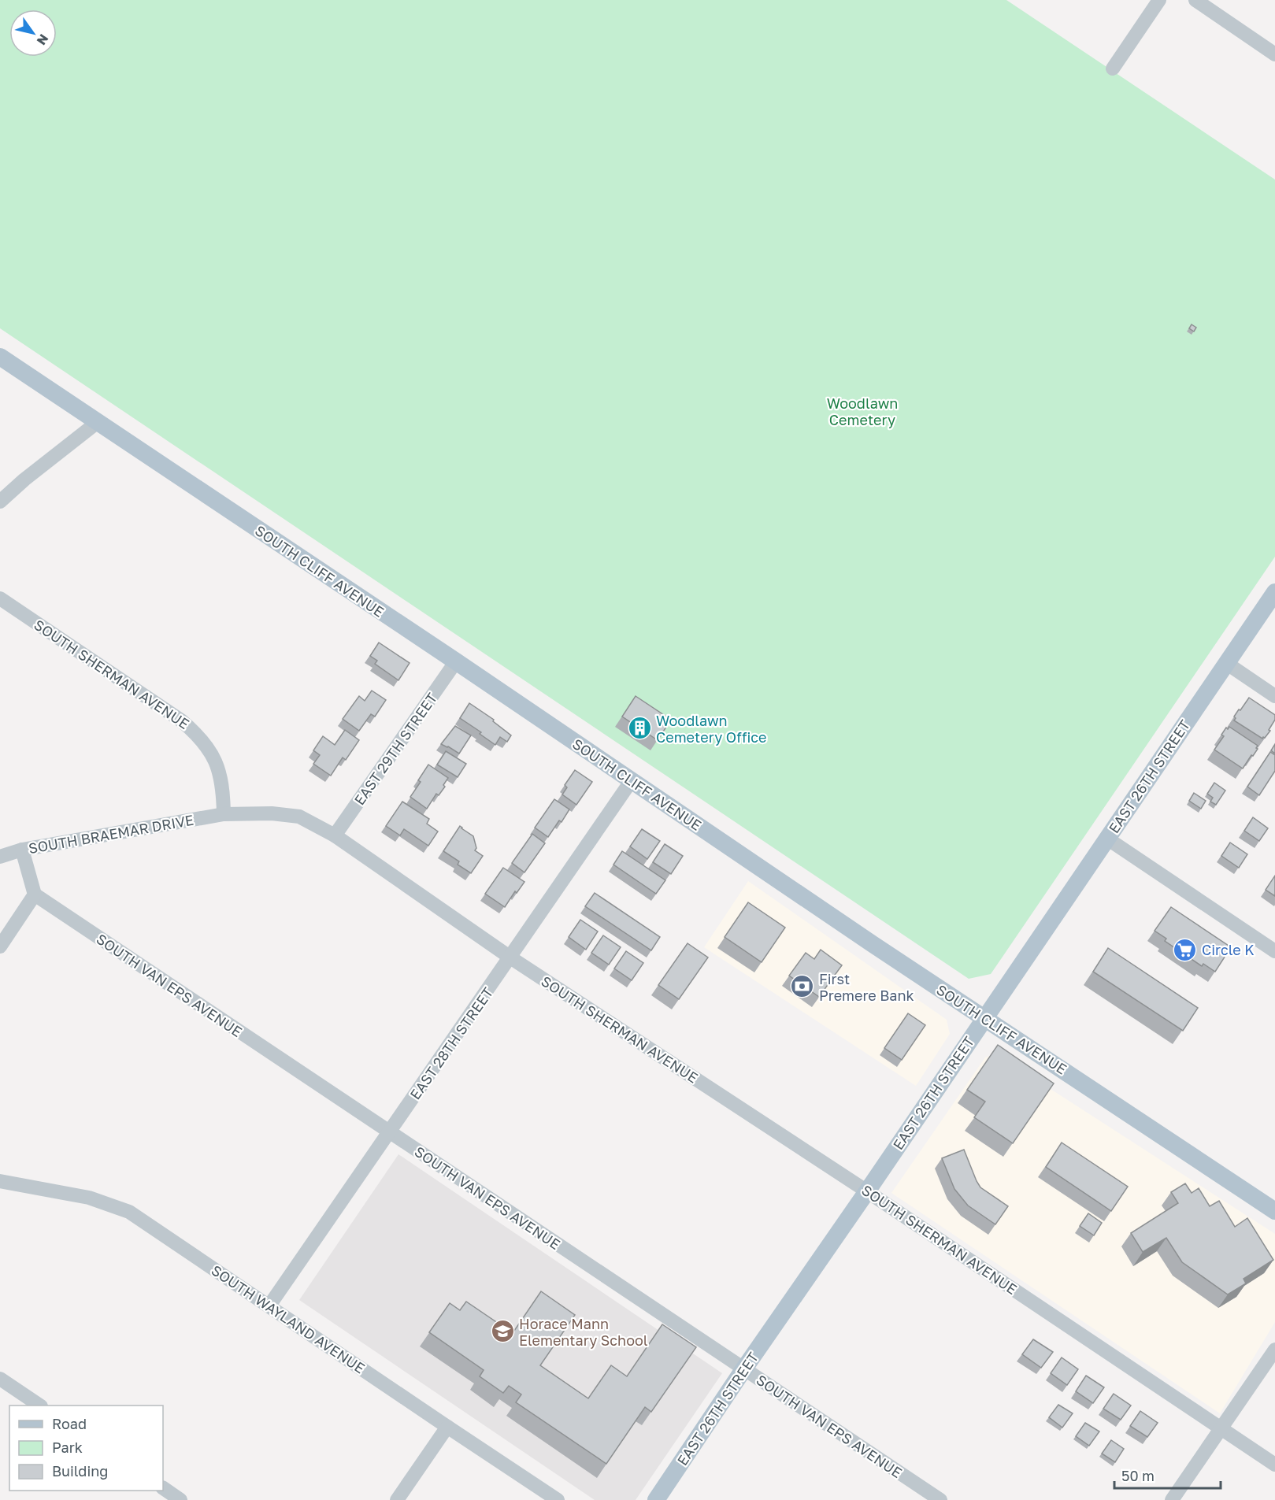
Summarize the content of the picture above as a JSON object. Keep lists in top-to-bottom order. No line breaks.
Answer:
{"streets":{"main road":["SOUTH CLIFF AVENUE","EAST 26TH STREET"],"street":["SOUTH SHERMAN AVENUE","EAST 29TH STREET","SOUTH BRAEMAR DRIVE","SOUTH VAN EPS AVENUE","EAST 28TH STREET","SOUTH WAYLAND AVENUE"]},"crossings":[["SOUTH CLIFF AVENUE","EAST 29TH STREET"],["SOUTH CLIFF AVENUE","EAST 26TH STREET"],["SOUTH CLIFF AVENUE","EAST 28TH STREET"],["SOUTH SHERMAN AVENUE","EAST 29TH STREET"],["SOUTH SHERMAN AVENUE","EAST 26TH STREET"],["SOUTH SHERMAN AVENUE","SOUTH BRAEMAR DRIVE"],["SOUTH SHERMAN AVENUE","EAST 28TH STREET"],["EAST 26TH STREET","SOUTH VAN EPS AVENUE"],["SOUTH VAN EPS AVENUE","EAST 28TH STREET"],["EAST 28TH STREET","SOUTH WAYLAND AVENUE"]],"parks":["Woodlawn Cemetery"],"places":{"building":["Woodlawn Cemetery Office"],"supermarket":["Circle K"],"bank":["First Premere Bank"],"school or university":["Horace Mann Elementary School"]},"legend":["Road","Park","Building"],"scale_bar":"50 m","north":"bottom right"}
